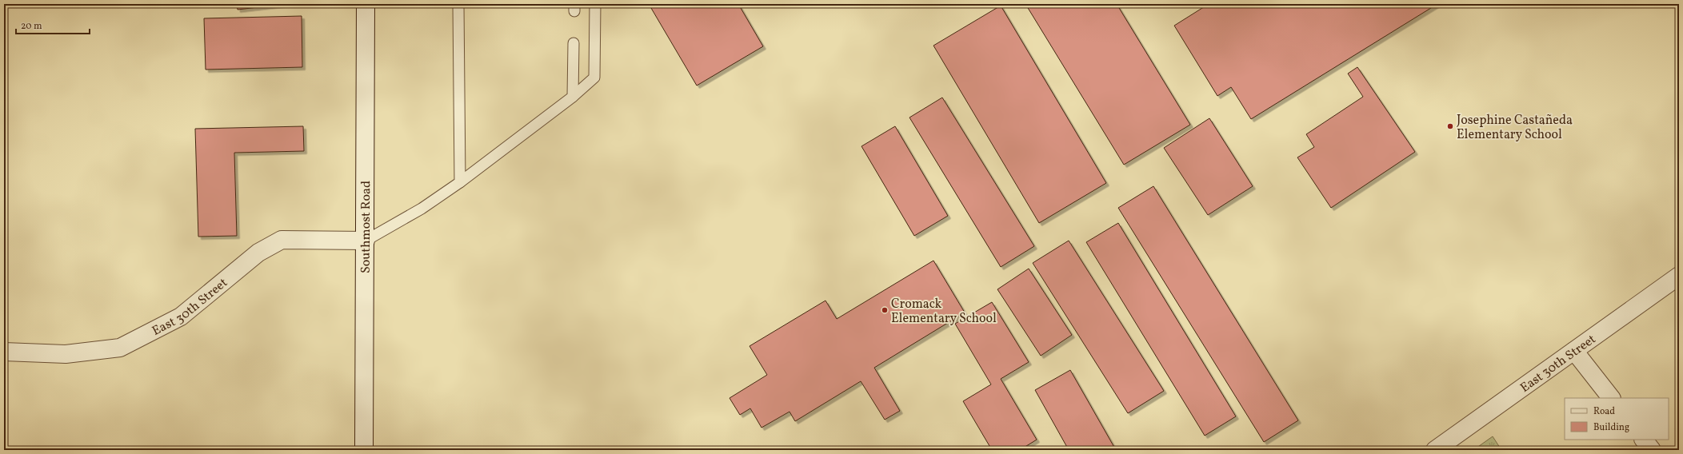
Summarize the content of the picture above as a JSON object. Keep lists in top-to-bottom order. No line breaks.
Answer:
{"streets":{"street":["Southmost Road","East 30th Street"]},"crossings":[["Southmost Road","East 30th Street"]],"places":["Josephine Castañeda Elementary School","Cromack Elementary School"],"legend":["Road","Building"],"scale_bar":"20 m"}
